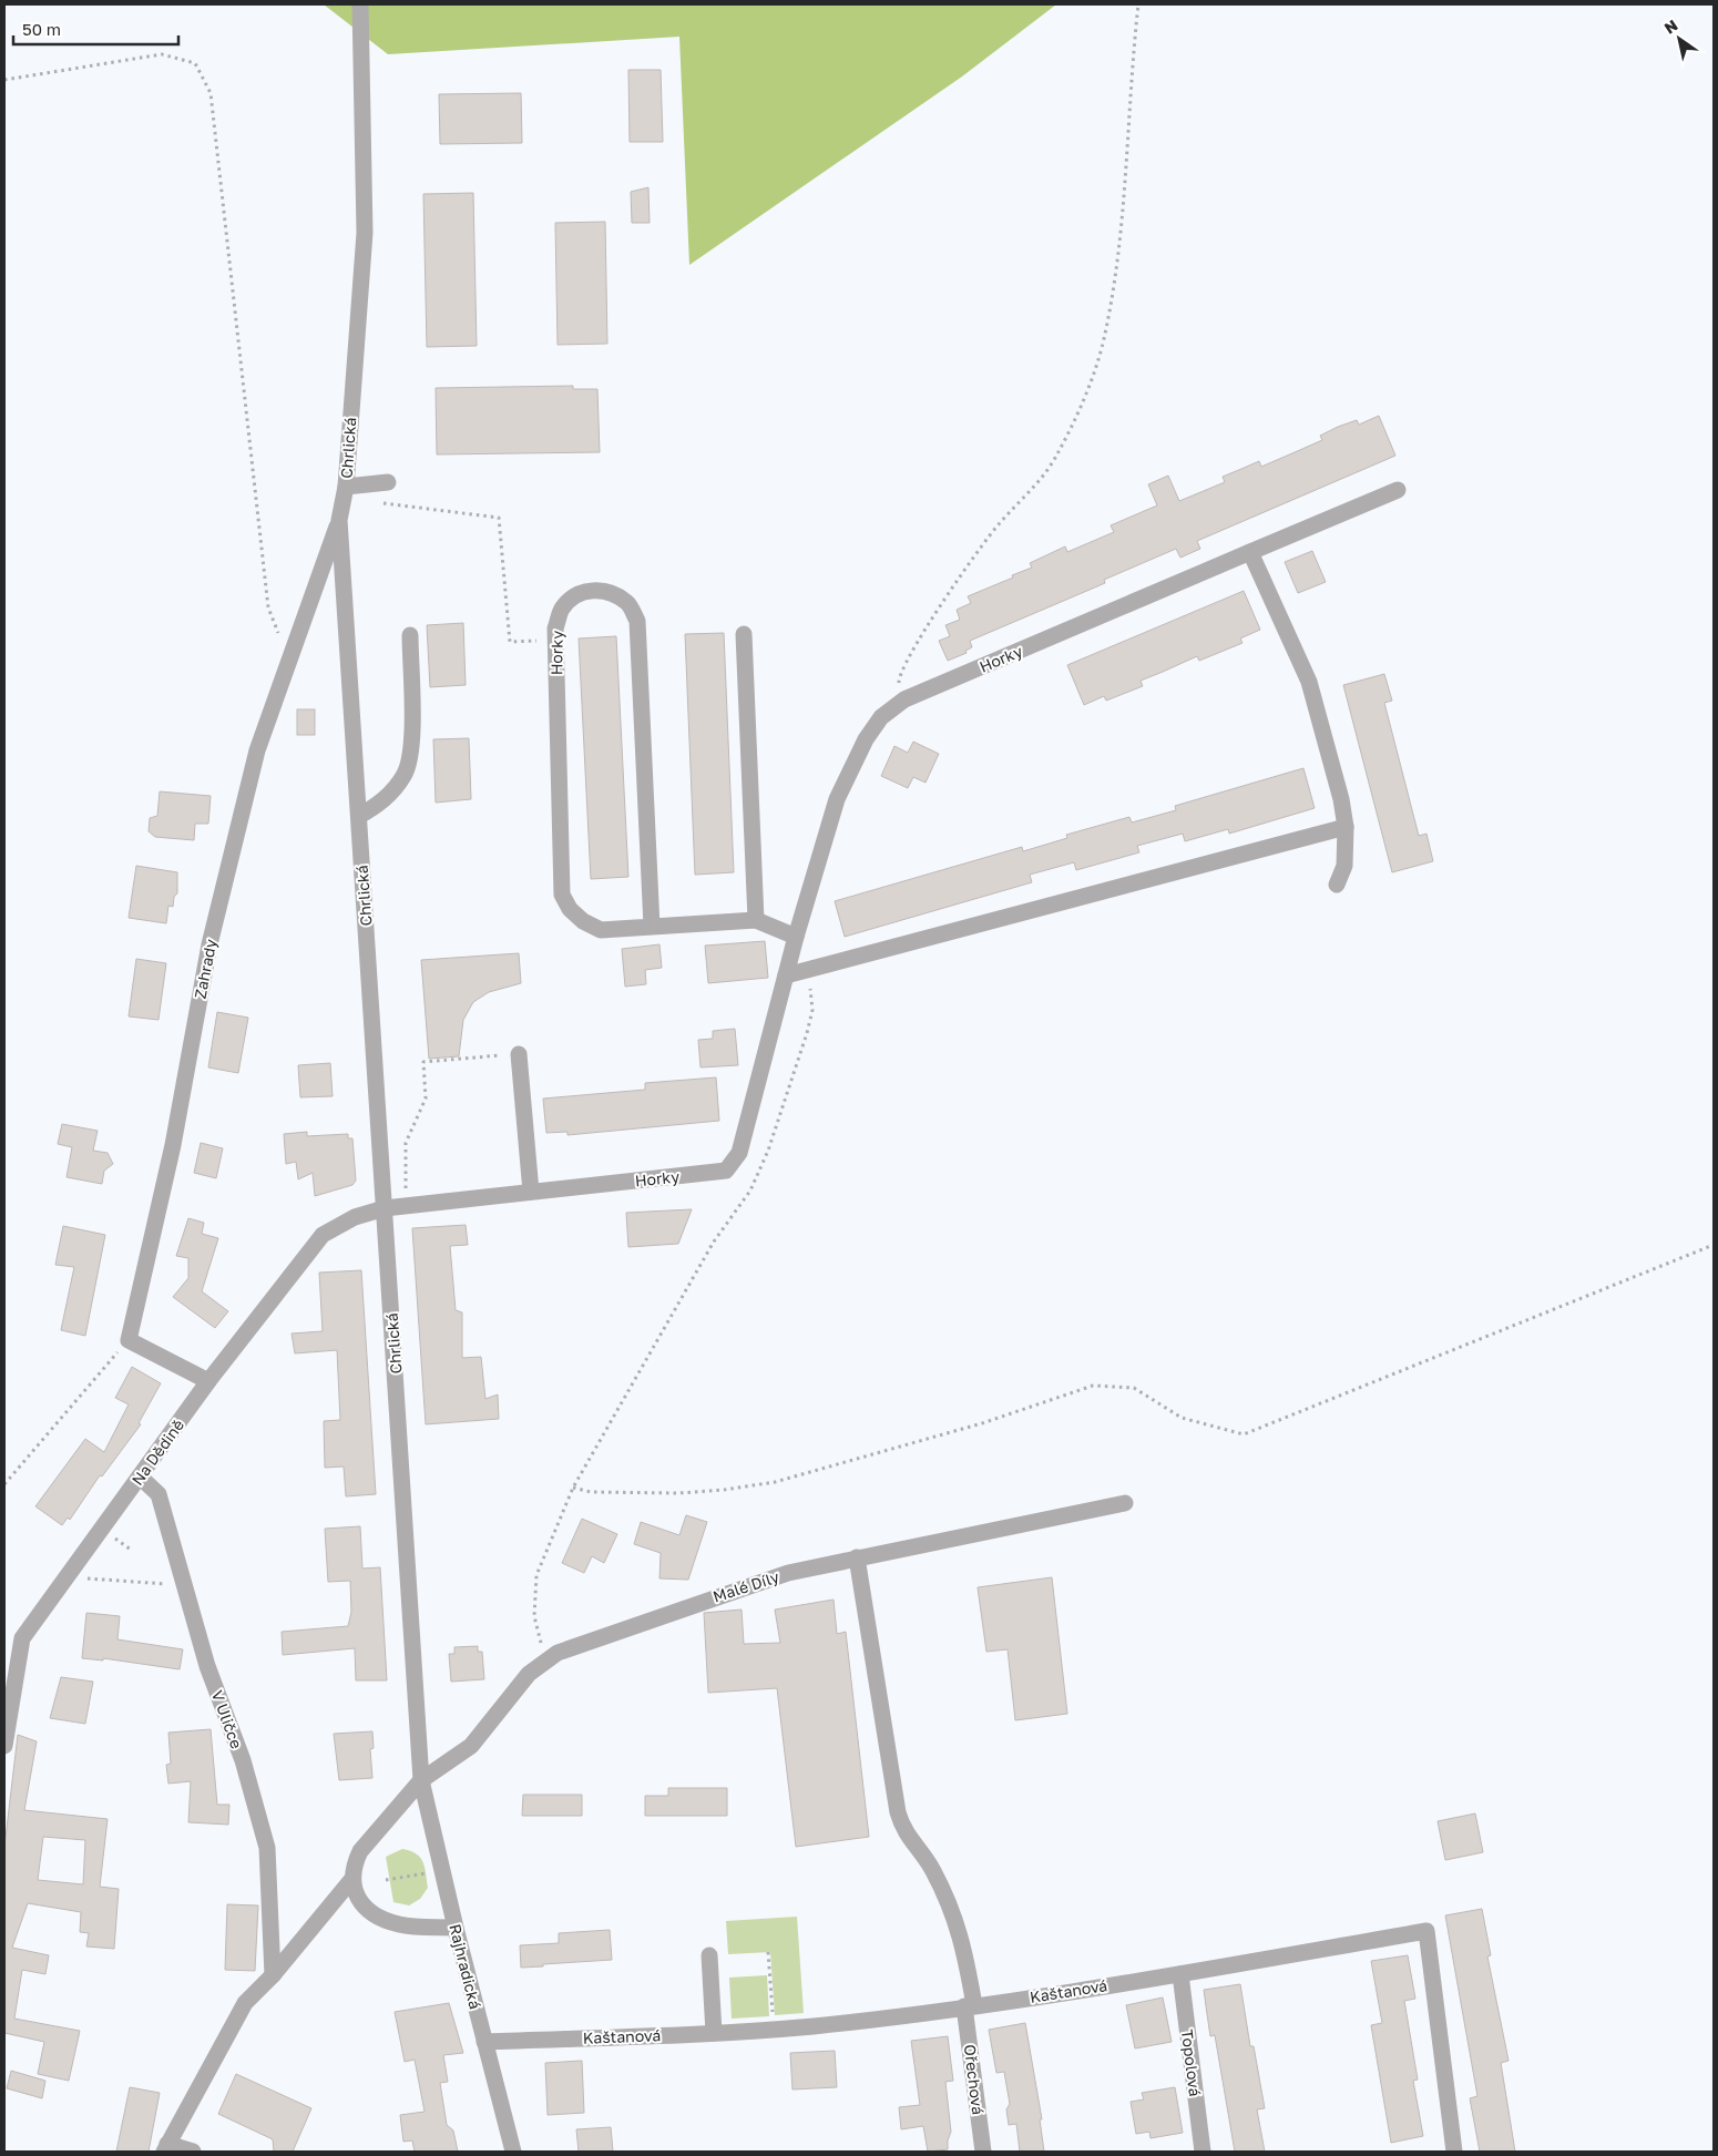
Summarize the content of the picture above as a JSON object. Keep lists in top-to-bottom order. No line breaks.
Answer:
{"streets":{"street":["Chrlická","Horky","Zahrady","Na Dědině","Malé Díly","V Uličce","Rajhradická","Kaštanová","Topolová","Ořechová"]},"crossings":[["Chrlická","Horky"],["Chrlická","Zahrady"],["Chrlická","Na Dědině"],["Chrlická","Malé Díly"],["Chrlická","Rajhradická"],["Horky","Na Dědině"],["Na Dědině","V Uličce"],["Malé Díly","Rajhradická"],["Malé Díly","Ořechová"],["Rajhradická","Kaštanová"],["Kaštanová","Topolová"],["Kaštanová","Ořechová"]],"scale_bar":"50 m","north":"top left"}
